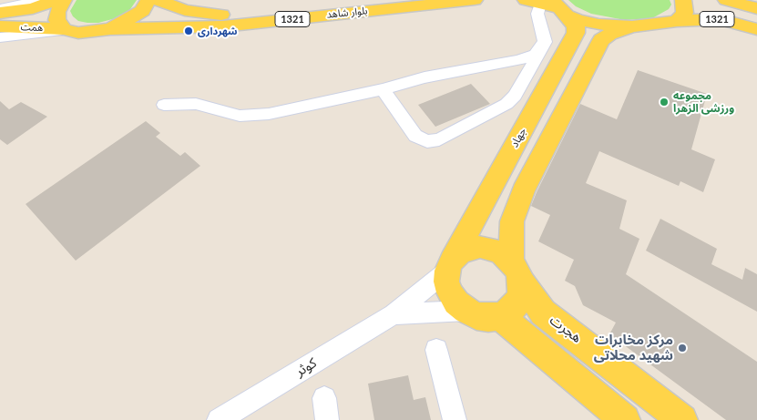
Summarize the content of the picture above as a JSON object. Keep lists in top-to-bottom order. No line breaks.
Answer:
{"streets":{"main road":["بلوار شاهد","1321","همت","جهاد","هجرت"],"street":["کوثر"]},"crossings":[["بلوار شاهد","همت"],["جهاد","هجرت"],["جهاد","کوثر"],["هجرت","کوثر"]],"places":["شهرداری","مجموعه ورزشی الزهرا","مرکز مخابرات شهید محلاتی"]}
